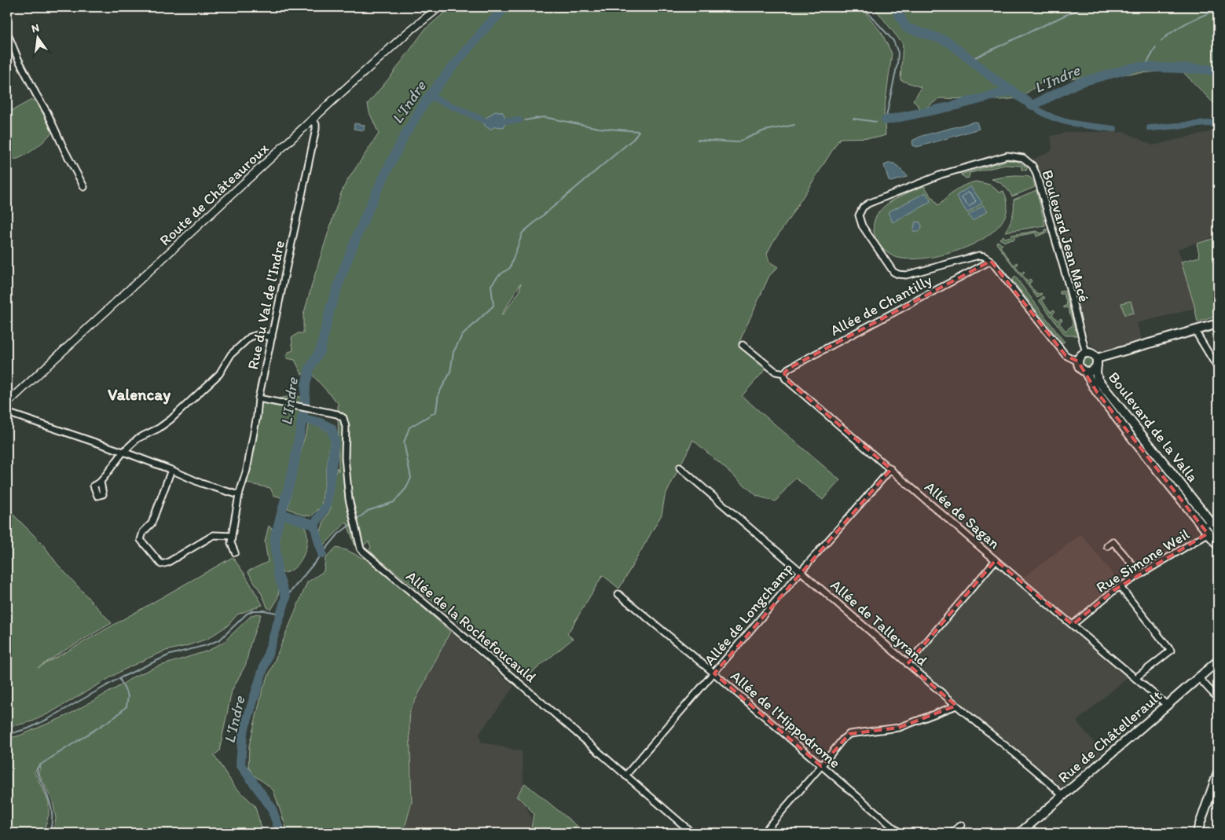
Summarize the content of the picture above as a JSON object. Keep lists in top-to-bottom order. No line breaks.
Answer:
{"streets":{"main road":["Boulevard de la Valla","Rue de Châtellerault"],"street":["Route de Châteauroux","Boulevard Jean Macé","Rue du Val de l'Indre","Allée de Chantilly","Allée de Sagan","Rue Simone Weil","Allée de Longchamp","Allée de Talleyrand","Allée de la Rochefoucauld","Allée de l'Hippodrome"]},"crossings":[["Route de Châteauroux","Rue du Val de l'Indre"],["Boulevard Jean Macé","Allée de Chantilly"],["Boulevard Jean Macé","Boulevard de la Valla"],["Rue du Val de l'Indre","Allée de la Rochefoucauld"],["Allée de Chantilly","Allée de Sagan"],["Boulevard de la Valla","Rue Simone Weil"],["Allée de Sagan","Rue Simone Weil"],["Allée de Sagan","Allée de Longchamp"],["Allée de Sagan","Rue de Châtellerault"],["Allée de Longchamp","Allée de Talleyrand"],["Allée de Longchamp","Allée de la Rochefoucauld"],["Allée de Longchamp","Allée de l'Hippodrome"],["Allée de Talleyrand","Rue de Châtellerault"]],"districts":["Valencay"],"water":["L'Indre"],"north":"top"}
